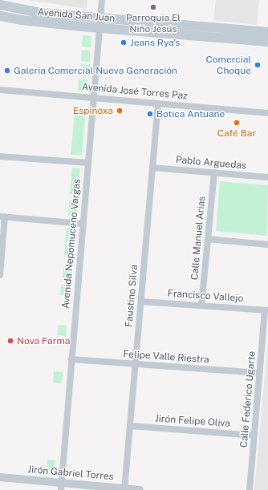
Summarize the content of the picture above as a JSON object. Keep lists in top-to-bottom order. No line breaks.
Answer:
{"streets":{"main road":["Avenida San Juan"],"street":["Avenida José Torres Paz","Pablo Arguedas","Calle Manuel Arias","Avenida Nepomuceno Vargas","Faustino Silva","Francisco Vallejo","Felipe Valle Riestra","Calle Federico Ugarte","Jirón Felipe Oliva","Jirón Gabriel Torres"]},"crossings":[["Avenida San Juan","Avenida Nepomuceno Vargas"],["Avenida José Torres Paz","Avenida Nepomuceno Vargas"],["Avenida José Torres Paz","Faustino Silva"],["Pablo Arguedas","Calle Manuel Arias"],["Pablo Arguedas","Faustino Silva"],["Calle Manuel Arias","Francisco Vallejo"],["Avenida Nepomuceno Vargas","Felipe Valle Riestra"],["Avenida Nepomuceno Vargas","Jirón Gabriel Torres"],["Faustino Silva","Francisco Vallejo"],["Faustino Silva","Felipe Valle Riestra"],["Faustino Silva","Jirón Felipe Oliva"],["Faustino Silva","Jirón Gabriel Torres"],["Francisco Vallejo","Calle Federico Ugarte"],["Felipe Valle Riestra","Calle Federico Ugarte"],["Calle Federico Ugarte","Jirón Felipe Oliva"]],"places":["Parroquia El Niño Jesús","Jeans Rya's","Comercial Choque","Galeria Comercial Nueva Generación","Espinoxa","Botica Antuane","Café Bar","Nova Farma"]}
